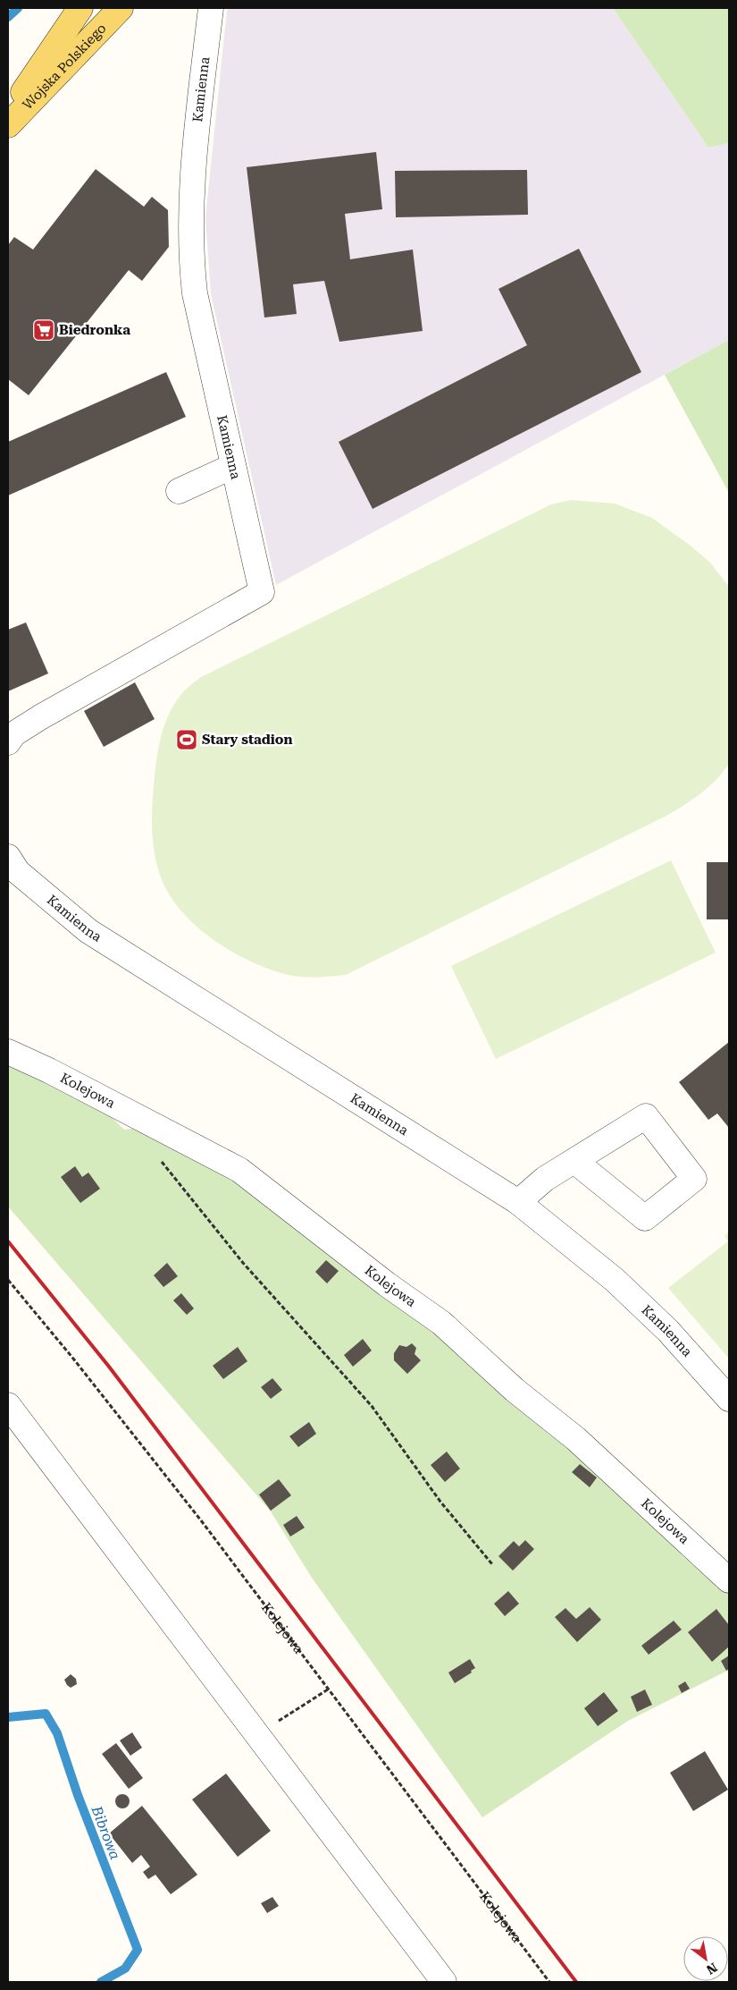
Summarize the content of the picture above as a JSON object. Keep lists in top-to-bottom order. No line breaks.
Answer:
{"streets":{"main road":["Wojska Polskiego"],"street":["Kamienna","Kolejowa"]},"water":["Bibrowa"],"places":{"supermarket":["Biedronka"],"sports":["Stary stadion"]},"north":"bottom right"}
